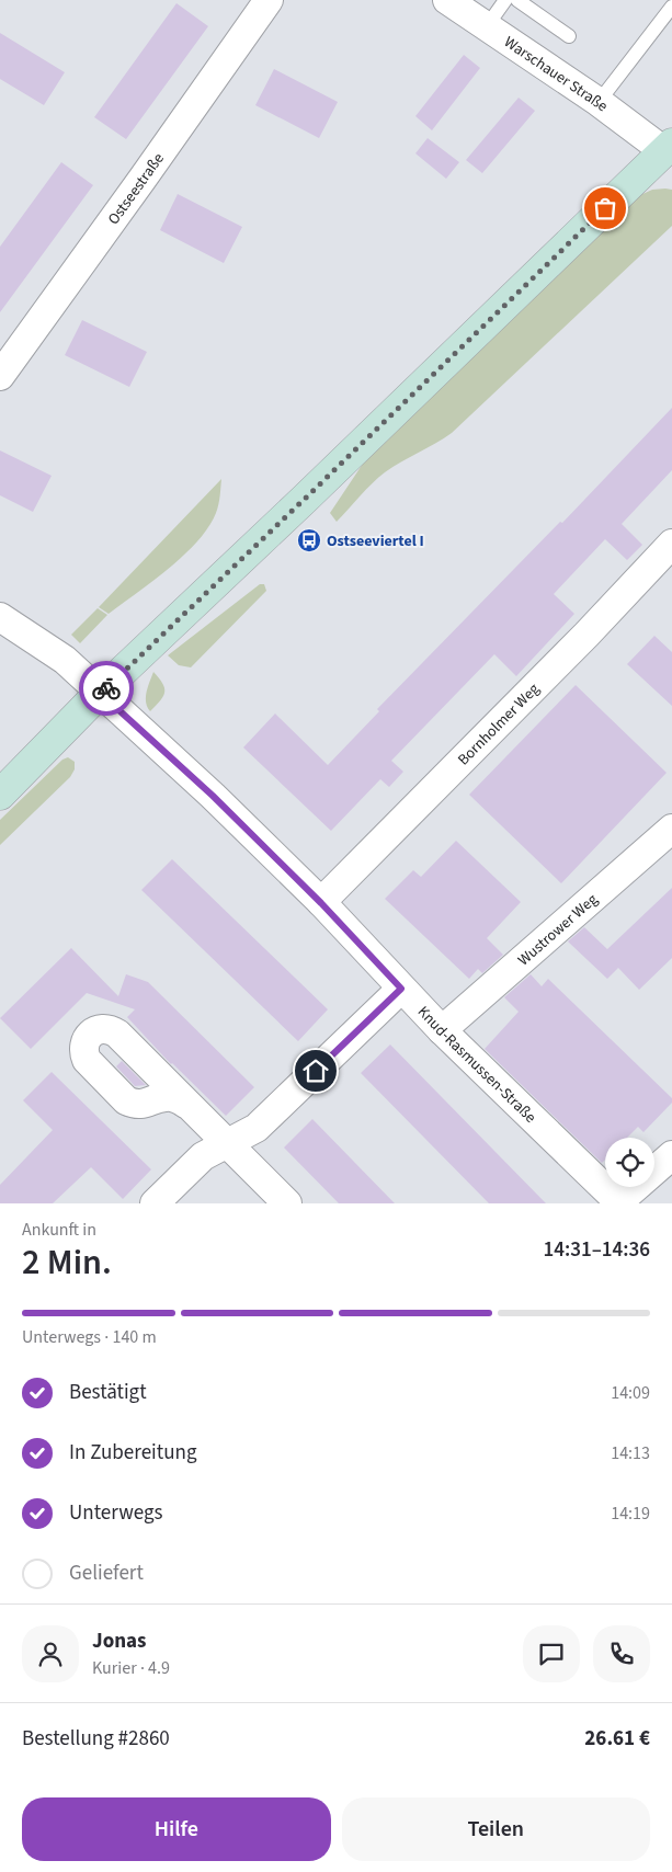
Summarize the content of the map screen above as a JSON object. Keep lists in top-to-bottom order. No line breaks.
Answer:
{"streets":{"street":["Warschauer Straße","Ostseestraße","Bornholmer Weg","Wustrower Weg","Knud-Rasmussen-Straße"]},"crossings":[["Bornholmer Weg","Knud-Rasmussen-Straße"],["Wustrower Weg","Knud-Rasmussen-Straße"]],"places":{"bus stop":["Ostseeviertel I"]},"page":{"heading":["2 Min.","Ankunft in","14:31–14:36"],"panel":["Jonas","Kurier · 4.9","Bestellung #2860","26.61 €"],"bar":"Unterwegs · 140 m","list":[["Bestätigt","14:09"],["In Zubereitung","14:13"],["Unterwegs","14:19"],"Geliefert"],"buttons":["Hilfe","Teilen"]}}
